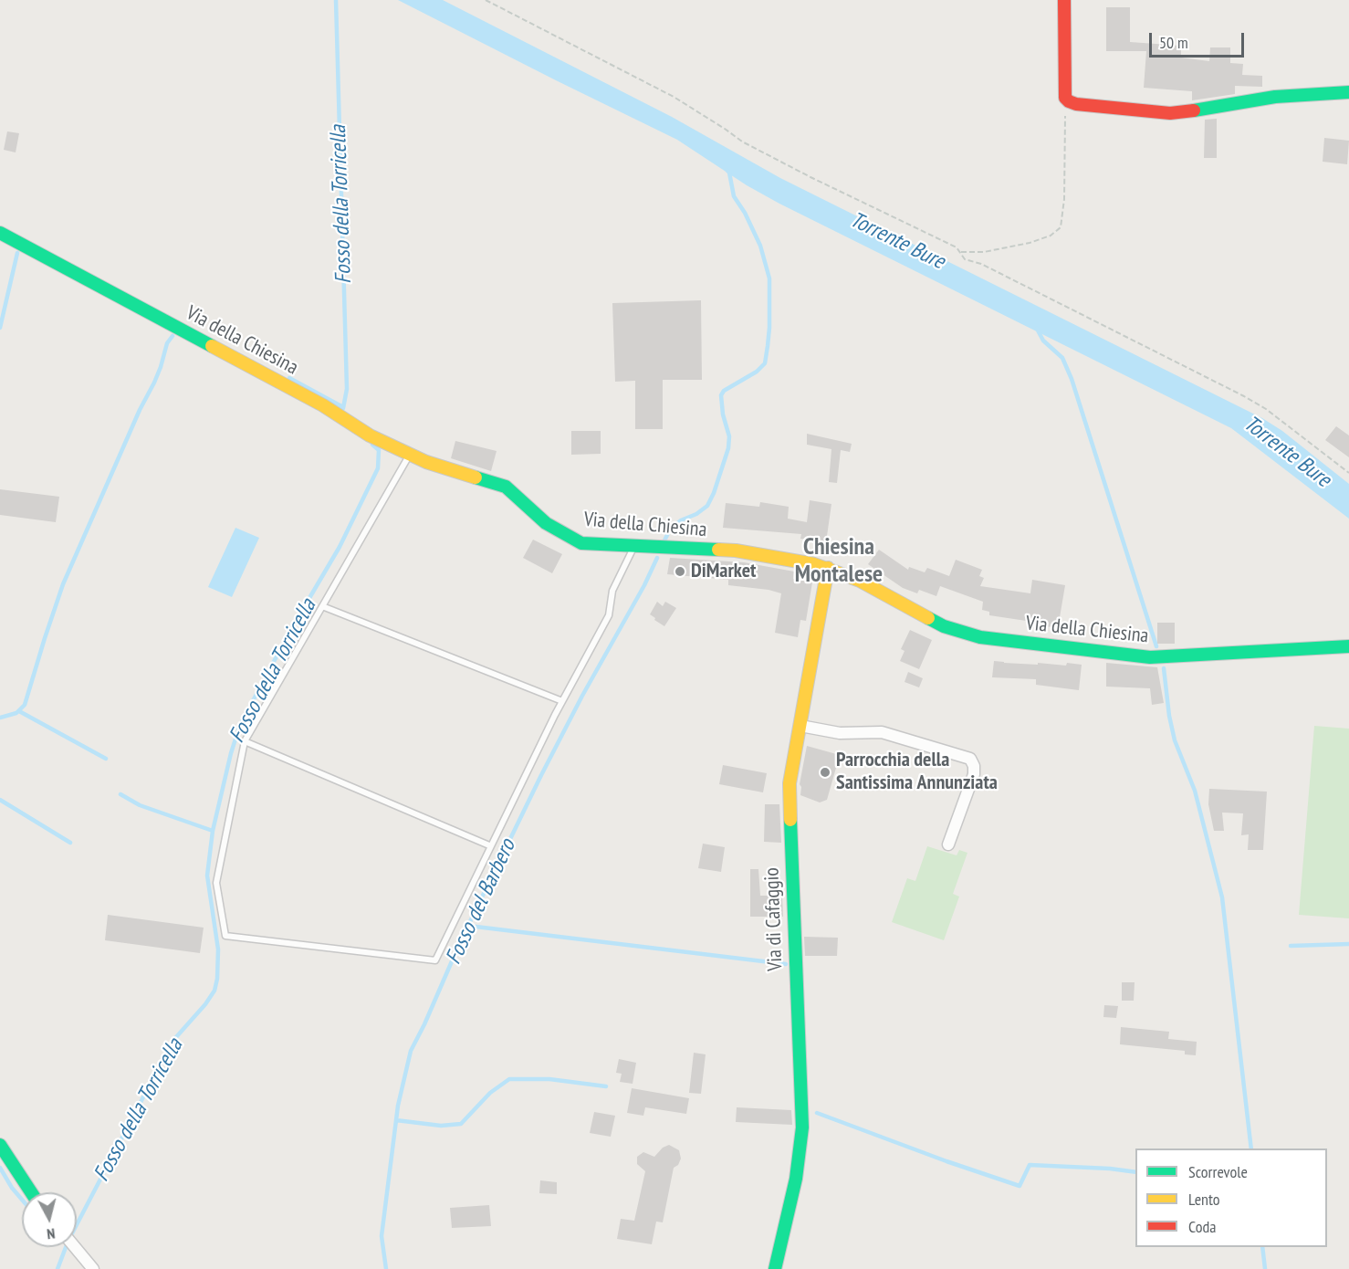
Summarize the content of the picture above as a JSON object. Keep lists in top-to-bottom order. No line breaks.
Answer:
{"streets":{"street":["Via della Chiesina","Via di Cafaggio"]},"crossings":[["Via della Chiesina","Via di Cafaggio"]],"districts":["Chiesina Montalese"],"water":["Fosso della Torricella","Torrente Bure","Fosso del Barbero"],"places":["DiMarket","Parrocchia della Santissima Annunziata"],"legend":["Scorrevole","Lento","Coda"],"scale_bar":"50 m","north":"bottom"}
